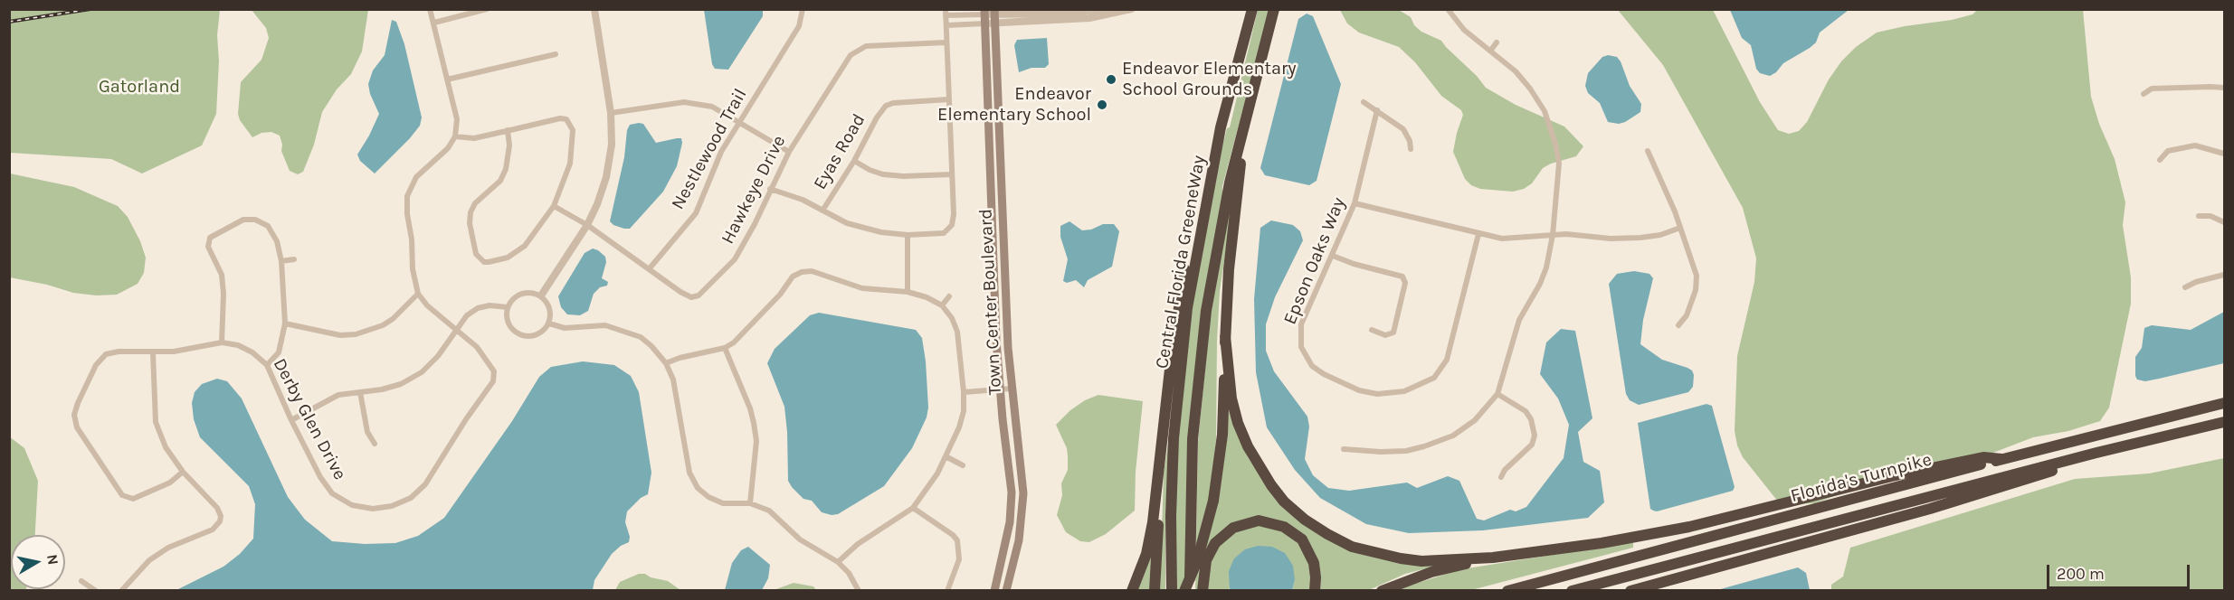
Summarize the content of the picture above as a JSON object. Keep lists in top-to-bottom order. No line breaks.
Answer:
{"streets":{"highway":["Central Florida GreeneWay","Florida's Turnpike"],"main road":["Town Center Boulevard"],"street":["Nestlewood Trail","Eyas Road","Hawkeye Drive","Epson Oaks Way","Derby Glen Drive"]},"crossings":[["Nestlewood Trail","Hawkeye Drive"]],"parks":["Gatorland"],"places":["Endeavor Elementary School Grounds","Endeavor Elementary School"],"scale_bar":"200 m","north":"right"}
